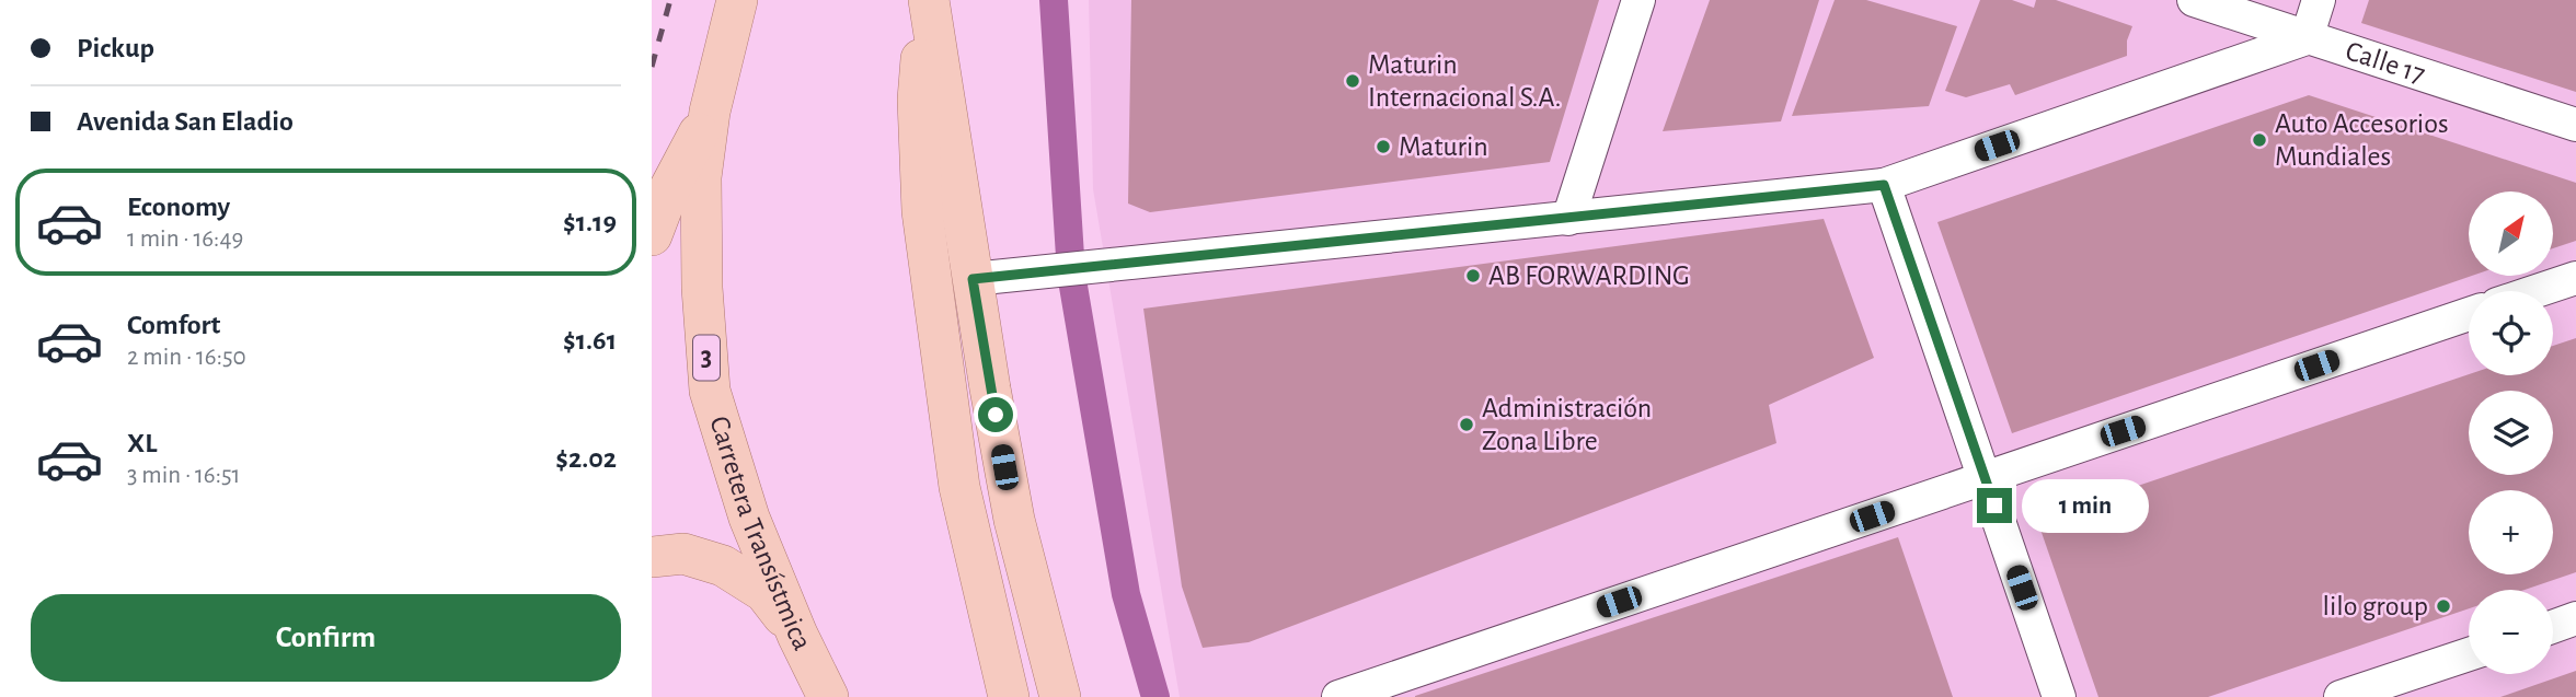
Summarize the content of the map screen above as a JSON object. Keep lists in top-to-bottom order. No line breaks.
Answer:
{"streets":{"main road":["3","Carretera Transístmica"],"street":["Calle 17"]},"places":["Maturin Internacional S.A.","Auto Accesorios Mundiales","Maturin","AB FORWARDING","Administración Zona Libre","lilo group"],"north":"top right","page":{"banner":["Pickup","Avenida San Eladio"],"list":[{"name":"Economy","note":"1 min · 16:49","value":"$1.19"},{"name":"Comfort","note":"2 min · 16:50","value":"$1.61"},{"name":"XL","note":"3 min · 16:51","value":"$2.02"}],"map_buttons":["+","−"],"bubble":"1 min","buttons":"Confirm"}}
